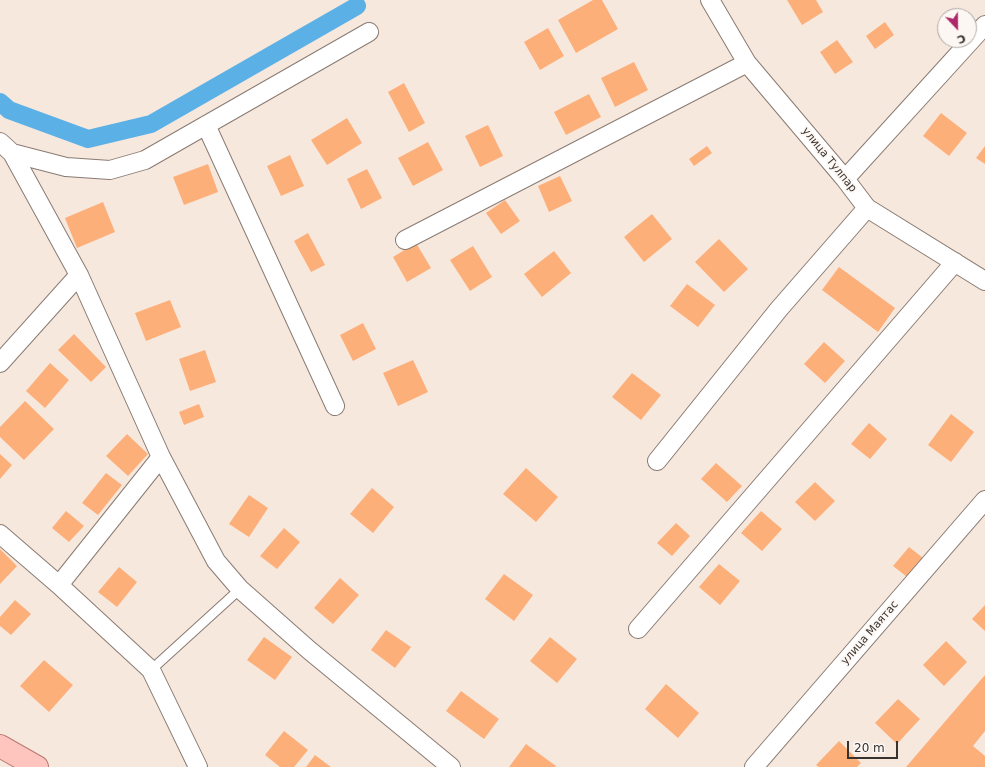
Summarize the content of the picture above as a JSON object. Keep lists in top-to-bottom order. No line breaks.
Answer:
{"streets":{"street":["улица Тулпар","улица Маятас"]},"scale_bar":"20 m","north":"bottom"}
